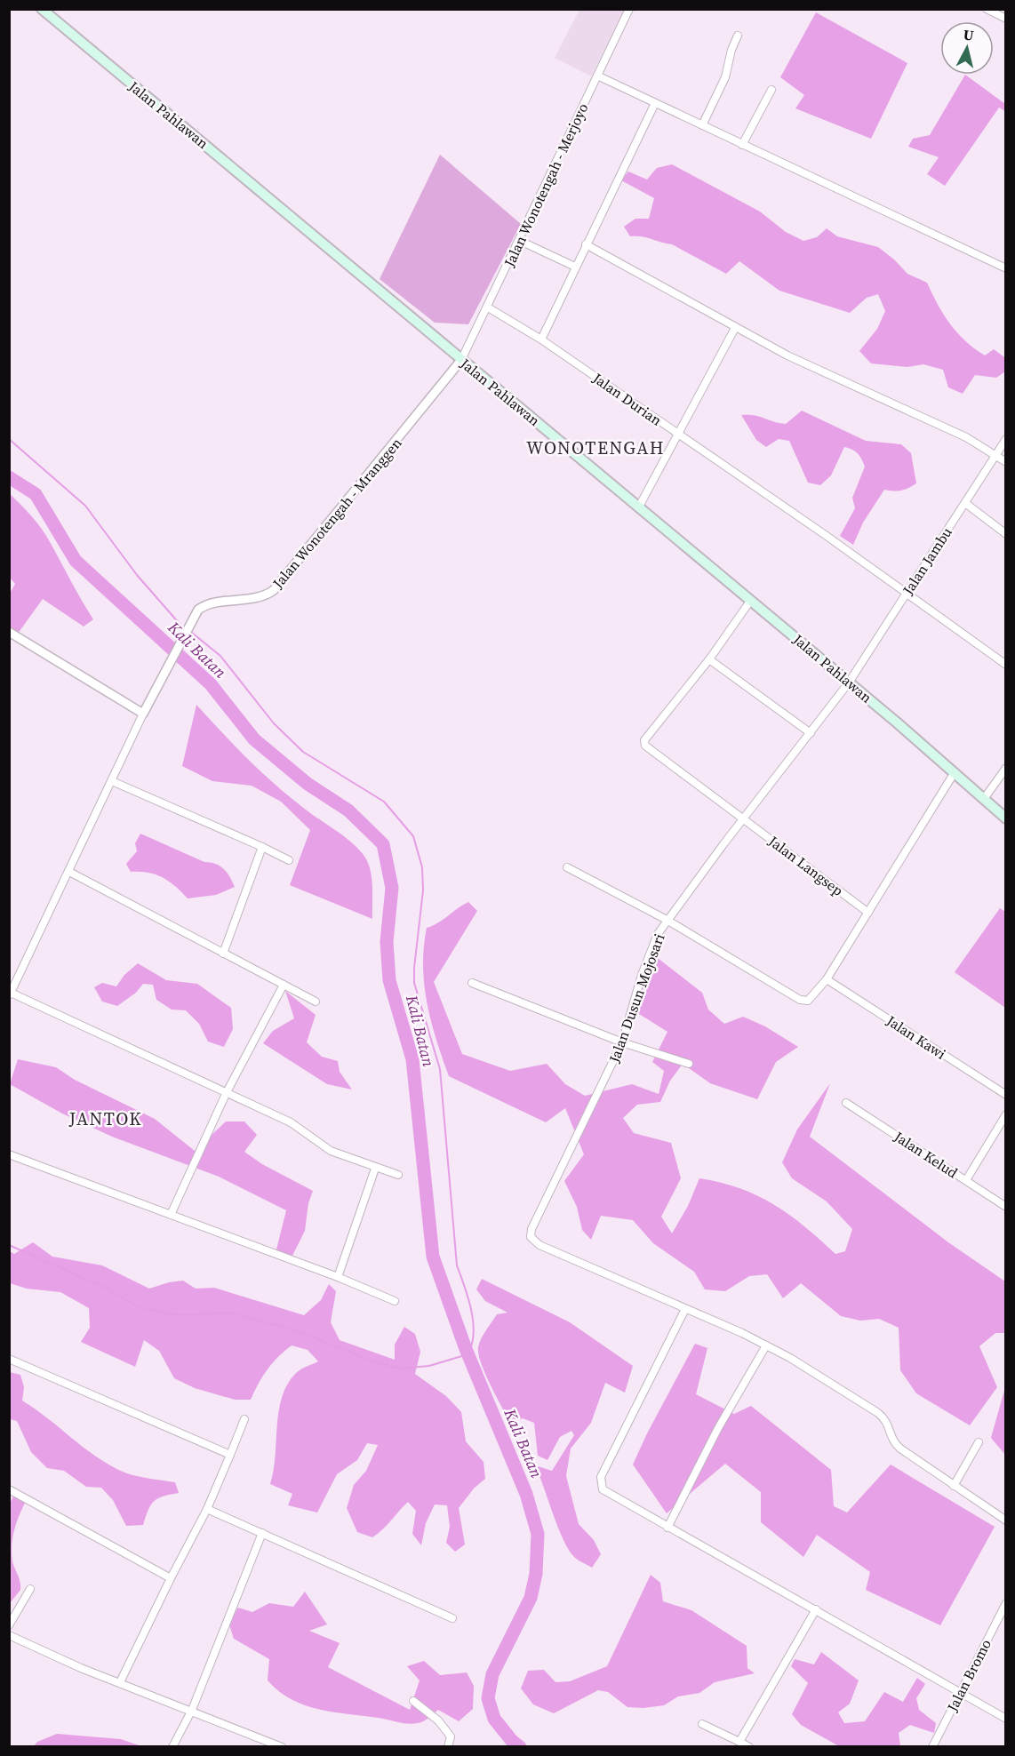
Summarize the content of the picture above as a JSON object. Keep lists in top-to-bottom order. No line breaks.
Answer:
{"streets":{"main road":["Jalan Pahlawan"],"street":["Jalan Wonotengah - Merjoyo","Jalan Durian","Jalan Wonotengah - Mranggen","Jalan Jambu","Jalan Langsep","Jalan Dusun Mojosari","Jalan Kawi","Jalan Kelud","Jalan Bromo"]},"crossings":[["Jalan Pahlawan","Jalan Wonotengah - Merjoyo"],["Jalan Pahlawan","Jalan Wonotengah - Mranggen"],["Jalan Pahlawan","Jalan Jambu"],["Jalan Pahlawan","Jalan Dusun Mojosari"],["Jalan Wonotengah - Merjoyo","Jalan Durian"],["Jalan Wonotengah - Merjoyo","Jalan Wonotengah - Mranggen"],["Jalan Durian","Jalan Jambu"],["Jalan Jambu","Jalan Dusun Mojosari"],["Jalan Langsep","Jalan Dusun Mojosari"]],"districts":["WONOTENGAH","JANTOK"],"water":["Kali Batan"],"north":"top"}
